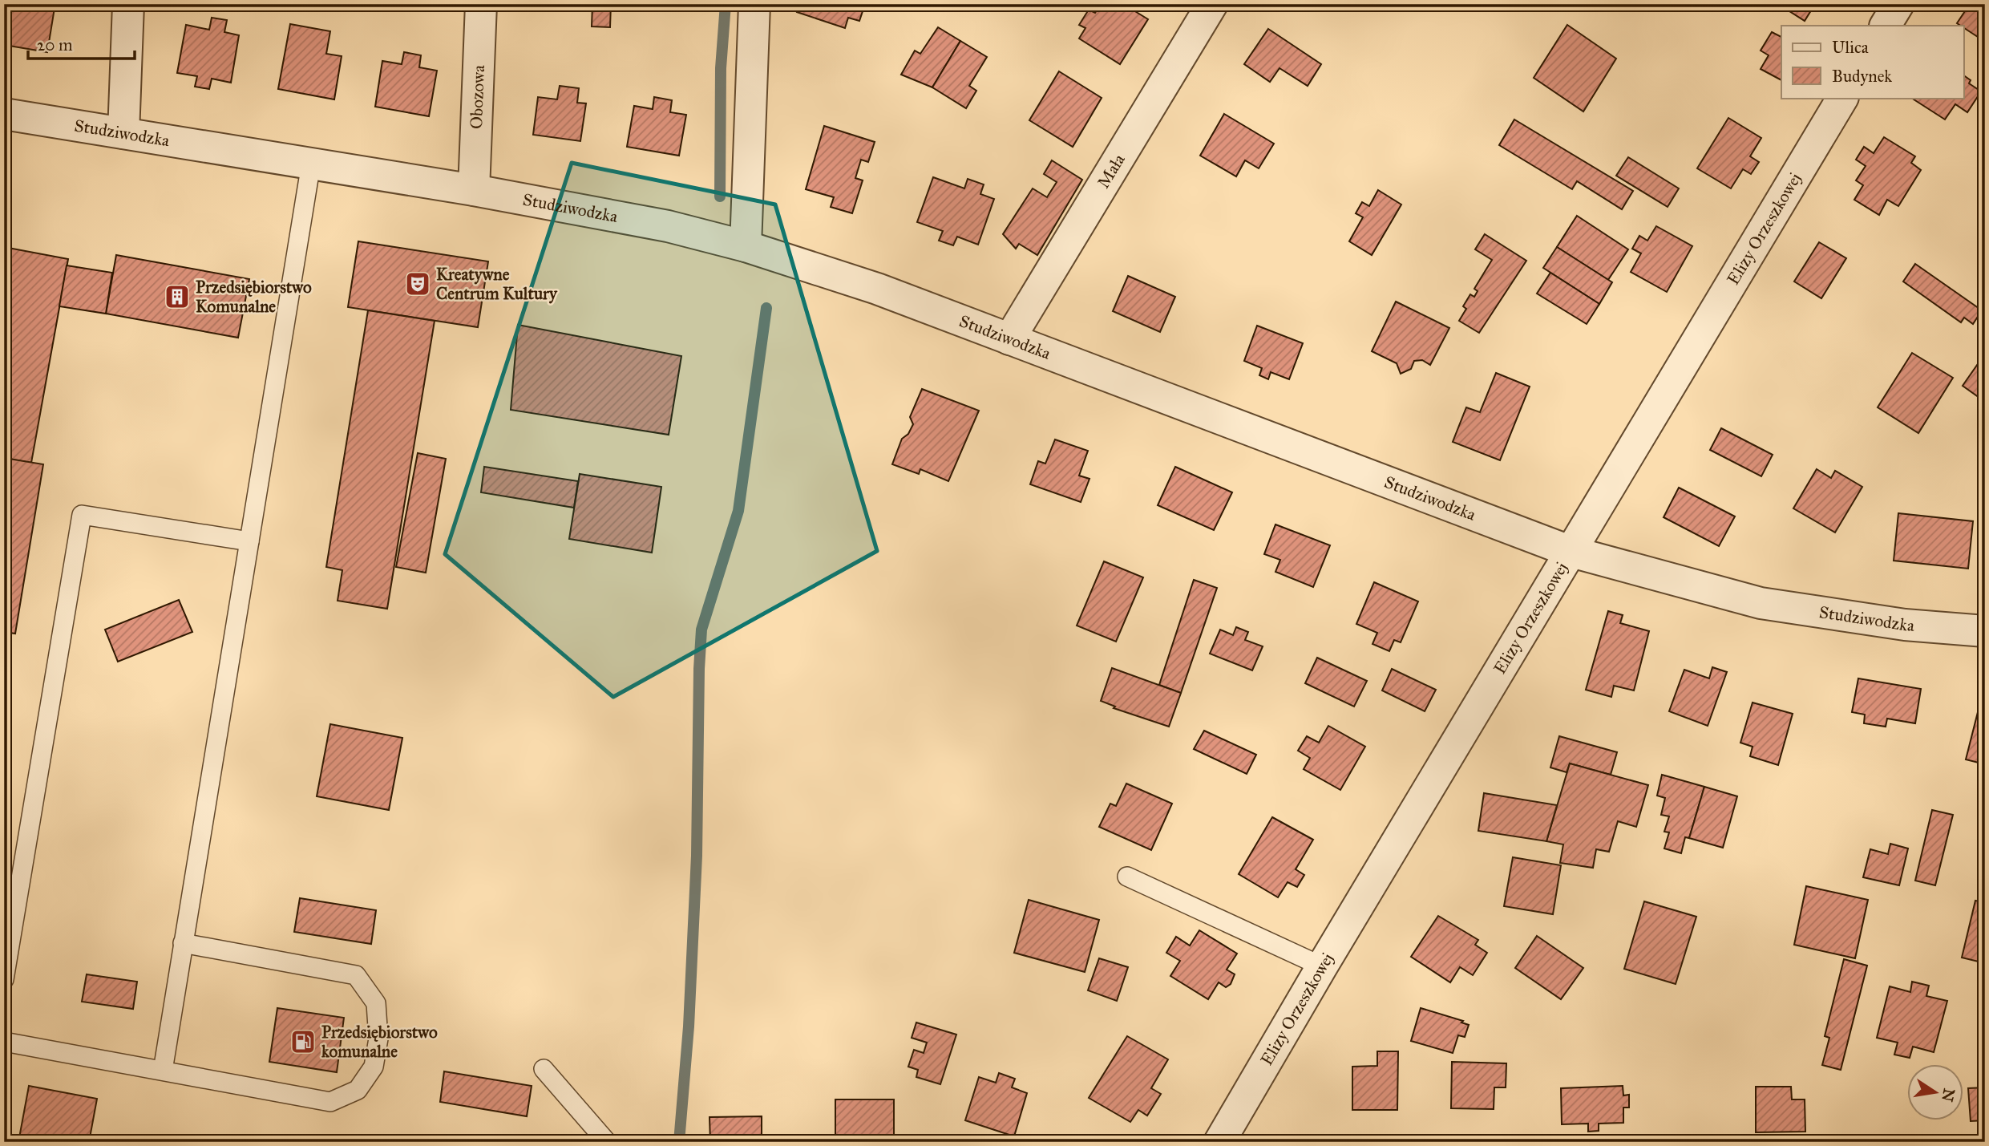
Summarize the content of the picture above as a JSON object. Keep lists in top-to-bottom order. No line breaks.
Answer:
{"streets":{"street":["Obozowa","Studziwodzka","Mała","Elizy Orzeszkowej"]},"crossings":[["Obozowa","Studziwodzka"],["Studziwodzka","Mała"],["Studziwodzka","Elizy Orzeszkowej"]],"places":{"theatre":["Kreatywne Centrum Kultury"],"building":["Przedsiębiorstwo Komunalne"],"fuel station":["Przedsiębiorstwo komunalne"]},"legend":["Ulica","Budynek"],"scale_bar":"20 m","north":"right"}
